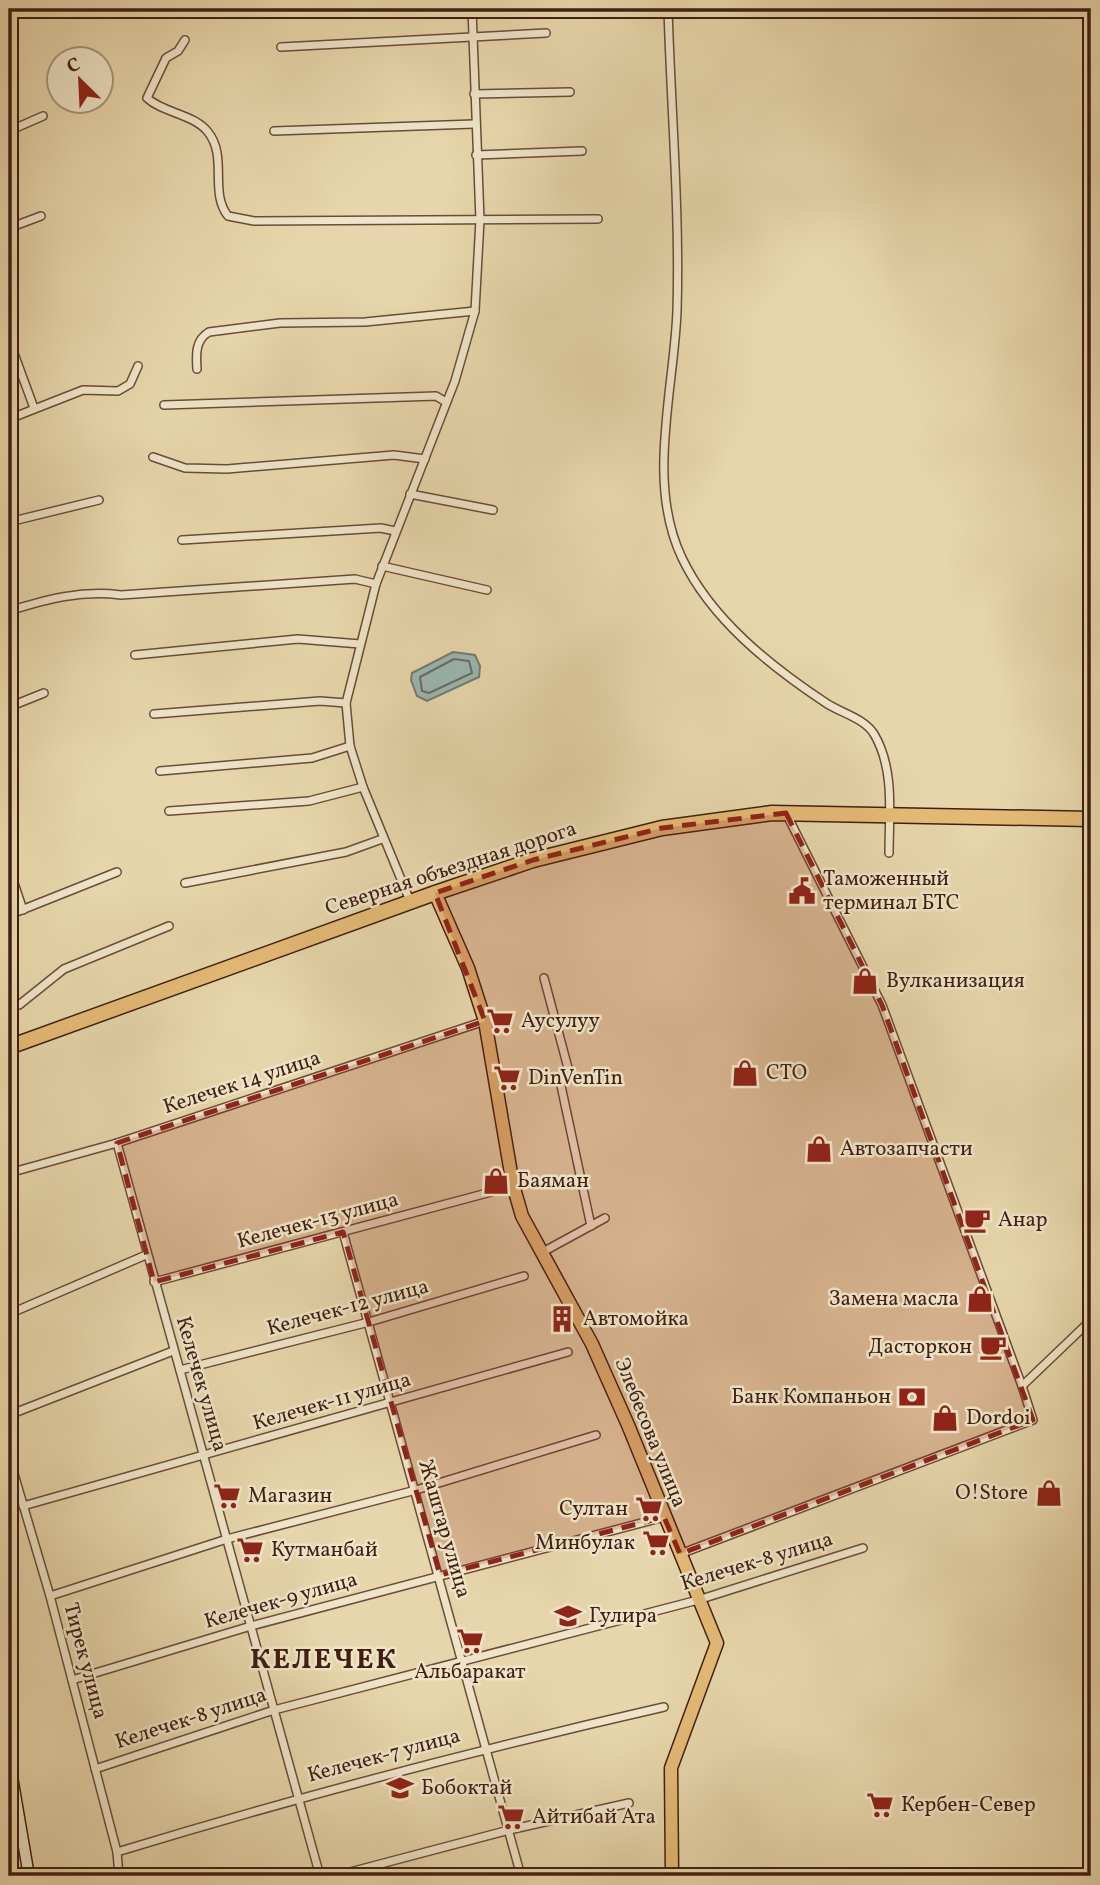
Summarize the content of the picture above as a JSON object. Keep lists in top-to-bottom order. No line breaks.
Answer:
{"streets":{"highway":["Северная объездная дорога"],"main road":["Элебесова улица"],"street":["Келечек 14 улица","Келечек-13 улица","Келечек-12 улица","Келечек улица","Келечек-11 улица","Жаштар улица","Келечек-8 улица","Келечек-9 улица","Тирек улица","Келечек-7 улица"]},"crossings":[["Северная объездная дорога","Элебесова улица"],["Келечек 14 улица","Келечек улица"],["Келечек 14 улица","Элебесова улица"],["Келечек-13 улица","Келечек улица"],["Келечек-13 улица","Жаштар улица"],["Келечек-12 улица","Келечек улица"],["Келечек-12 улица","Жаштар улица"],["Келечек улица","Келечек-11 улица"],["Келечек улица","Келечек-8 улица"],["Келечек улица","Келечек-9 улица"],["Келечек улица","Келечек-7 улица"],["Келечек-11 улица","Жаштар улица"],["Келечек-11 улица","Тирек улица"],["Элебесова улица","Келечек-8 улица"],["Элебесова улица","Келечек-9 улица"],["Жаштар улица","Келечек-8 улица"],["Жаштар улица","Келечек-9 улица"],["Жаштар улица","Келечек-7 улица"],["Келечек-8 улица","Тирек улица"],["Келечек-9 улица","Тирек улица"],["Тирек улица","Келечек-7 улица"]],"districts":["КЕЛЕЧЕК"],"places":{"public building":["Таможенный терминал БТС"],"shop":["Вулканизация","СТО","Автозапчасти","Баяман","Замена масла","Dordoi","O!Store"],"supermarket":["Аусулуу","DinVenTin","Магазин","Султан","Минбулак","Кутманбай","Альбаракат","Кербен-Север","Айтибай Ата"],"cafe":["Анар","Дасторкон"],"building":["Автомойка"],"bank":["Банк Компаньон"],"school or university":["Гулира","Бобоктай"]},"north":"top left"}
